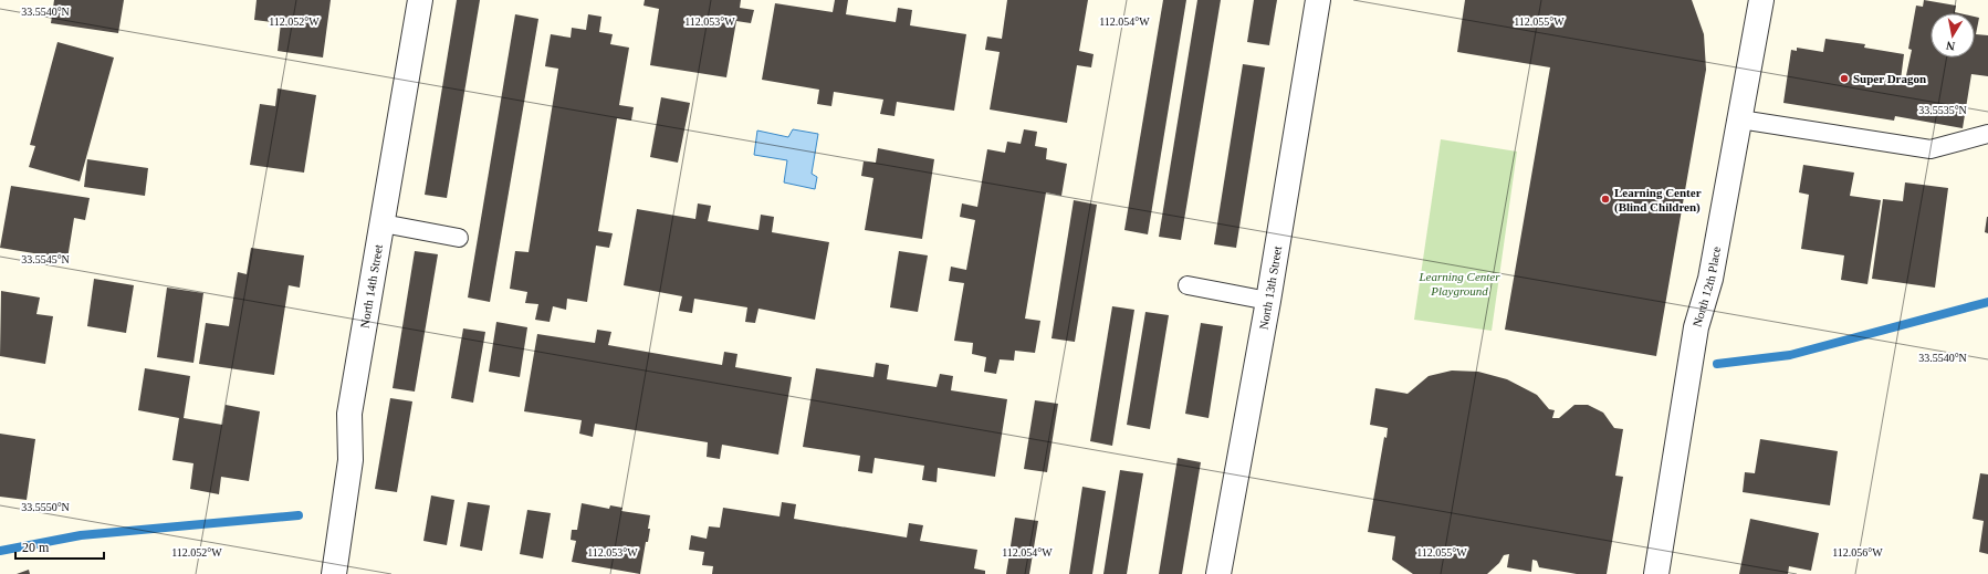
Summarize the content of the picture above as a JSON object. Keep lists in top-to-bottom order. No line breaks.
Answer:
{"streets":{"street":["North 14th Street","North 12th Place","North 13th Street"]},"parks":["Learning Center Playground"],"places":["Super Dragon","Learning Center (Blind Children)"],"scale_bar":"20 m","north":"bottom","coordinates":["33.5540°N","112.052°W","112.053°W","112.054°W","112.055°W","33.5535°N","33.5545°N","33.5550°N","112.056°W"]}
